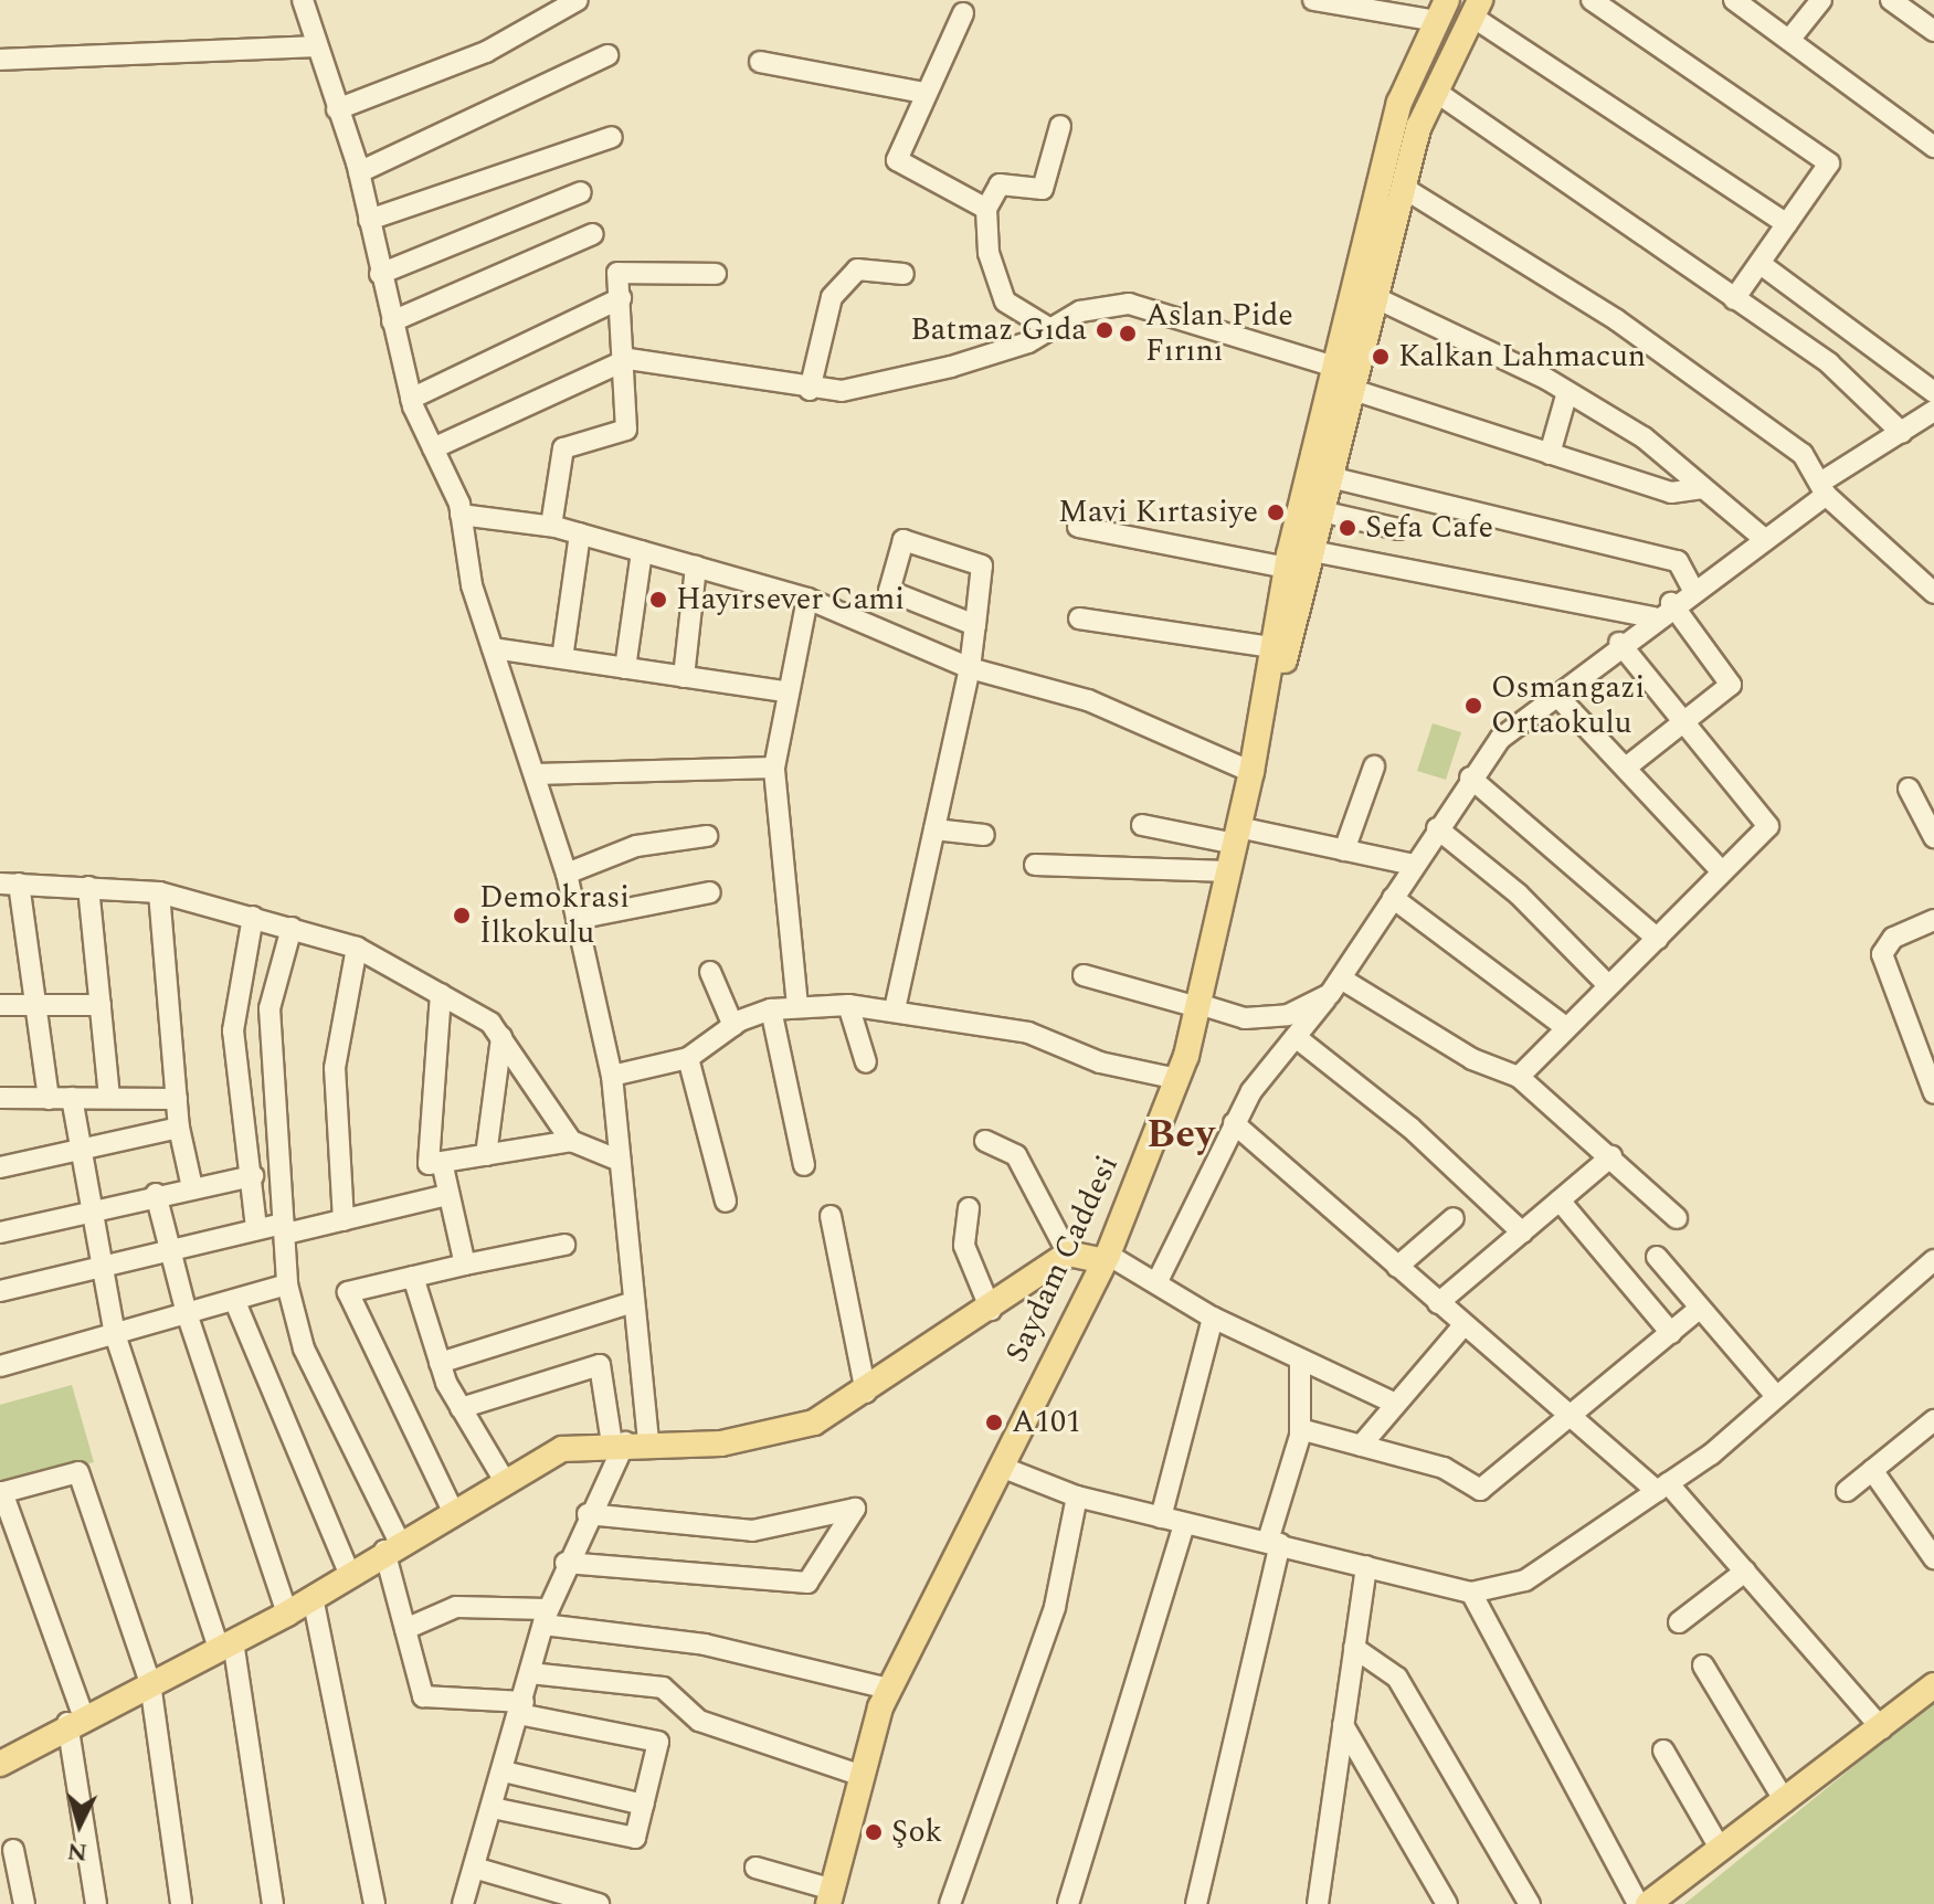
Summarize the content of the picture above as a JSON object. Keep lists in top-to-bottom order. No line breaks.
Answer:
{"streets":{"main road":["Saydam Caddesi"]},"districts":["Bey"],"places":["Batmaz Gıda","Aslan Pide Fırını","Kalkan Lahmacun","Mavi Kırtasiye","Sefa Cafe","Hayırsever Cami","Osmangazi Ortaokulu","Demokrasi İlkokulu","A101","Şok"],"north":"bottom"}
